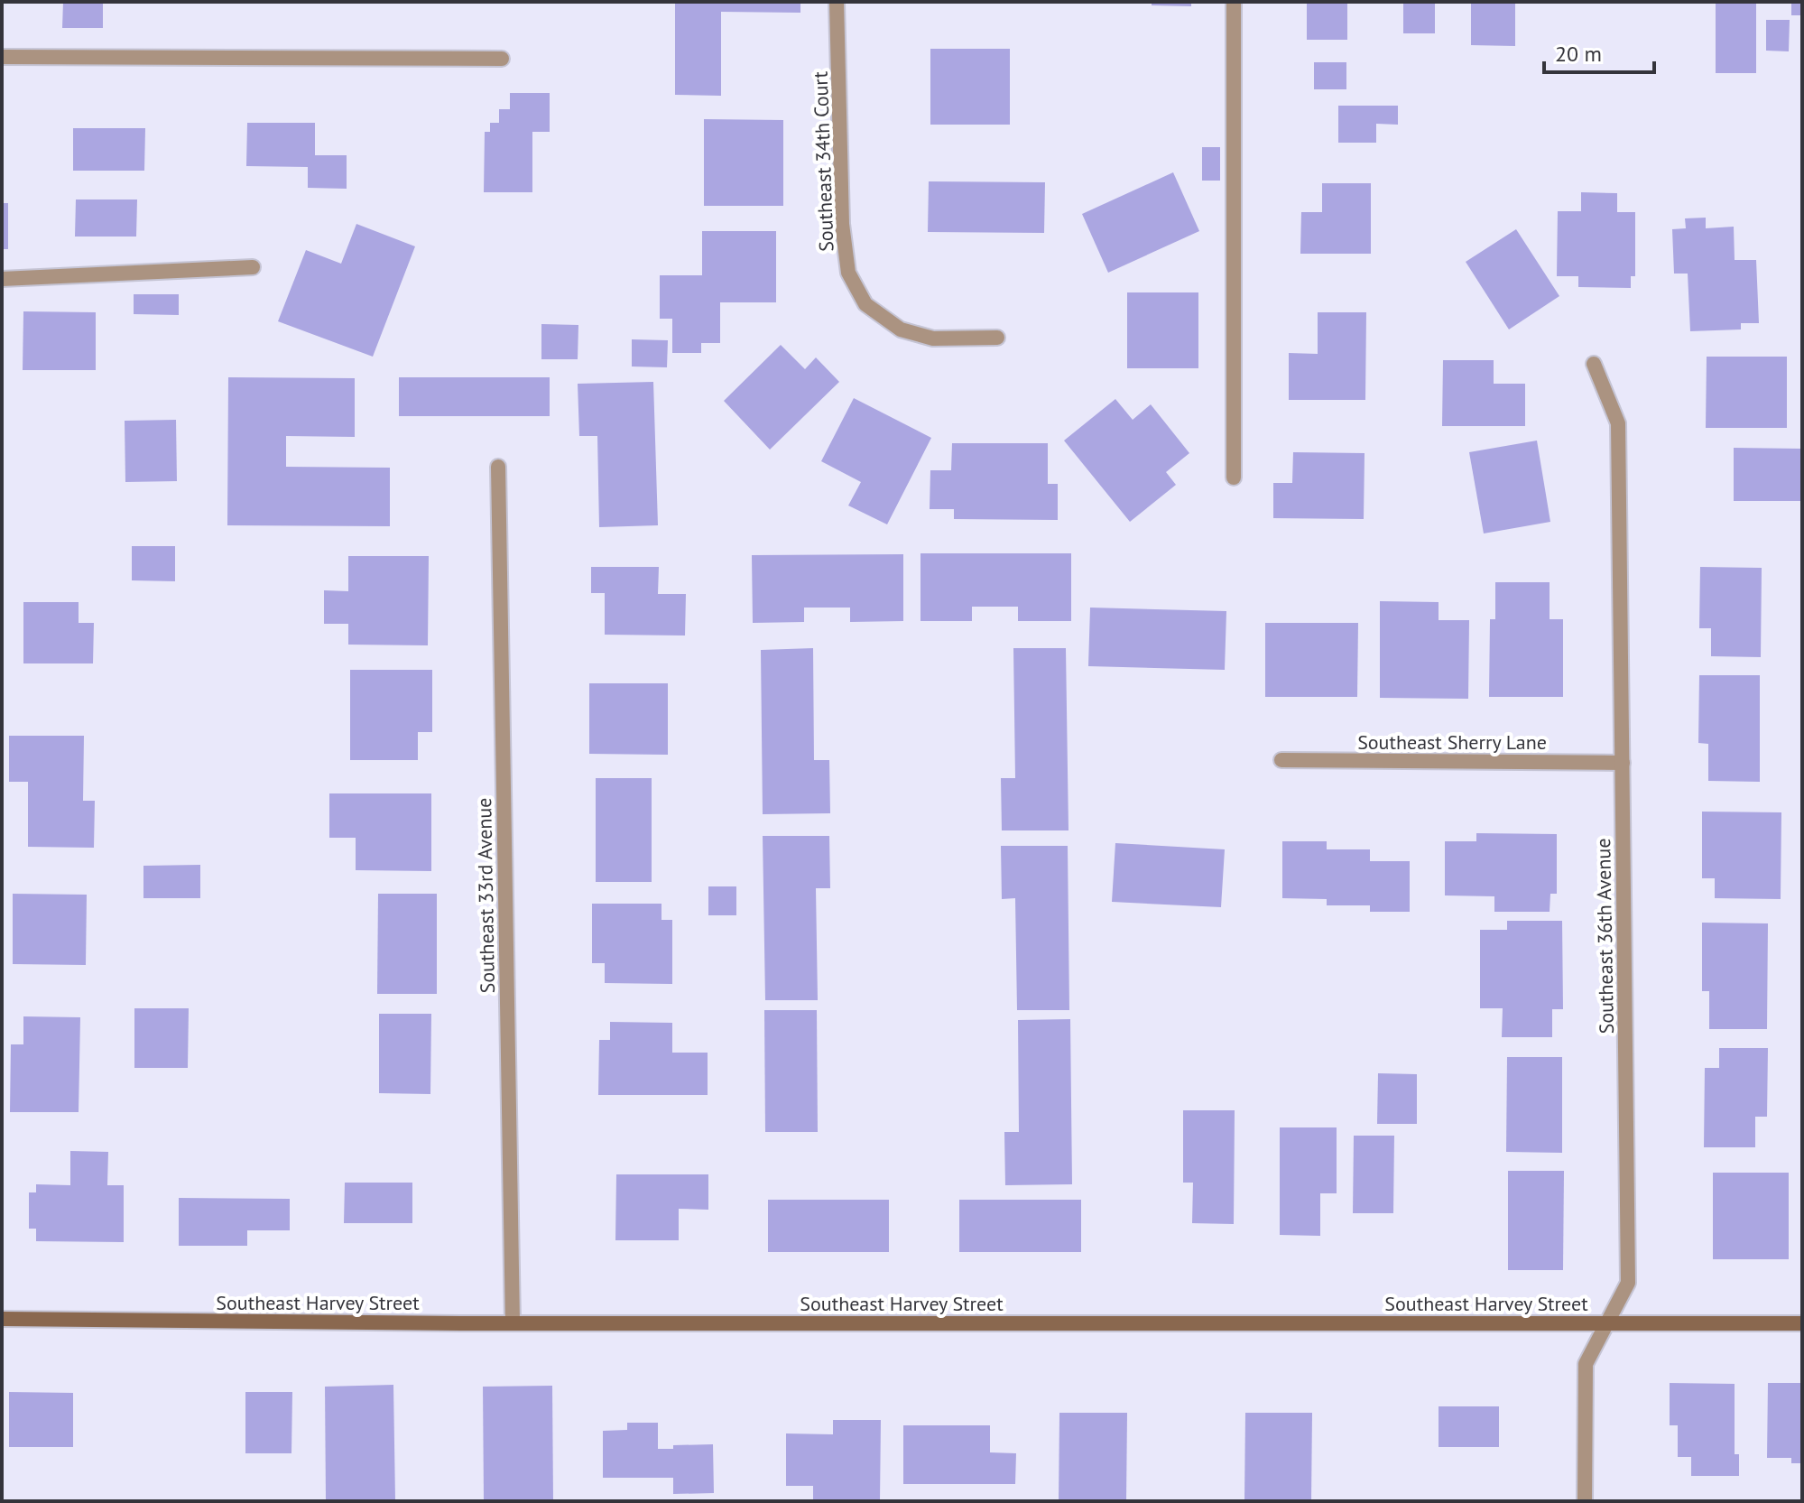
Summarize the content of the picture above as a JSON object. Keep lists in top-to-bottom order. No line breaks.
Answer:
{"streets":{"street":["Southeast 34th Court","Southeast Sherry Lane","Southeast 33rd Avenue","Southeast 36th Avenue","Southeast Harvey Street"]},"crossings":[["Southeast Sherry Lane","Southeast 36th Avenue"],["Southeast 33rd Avenue","Southeast Harvey Street"],["Southeast 36th Avenue","Southeast Harvey Street"]],"scale_bar":"20 m"}
